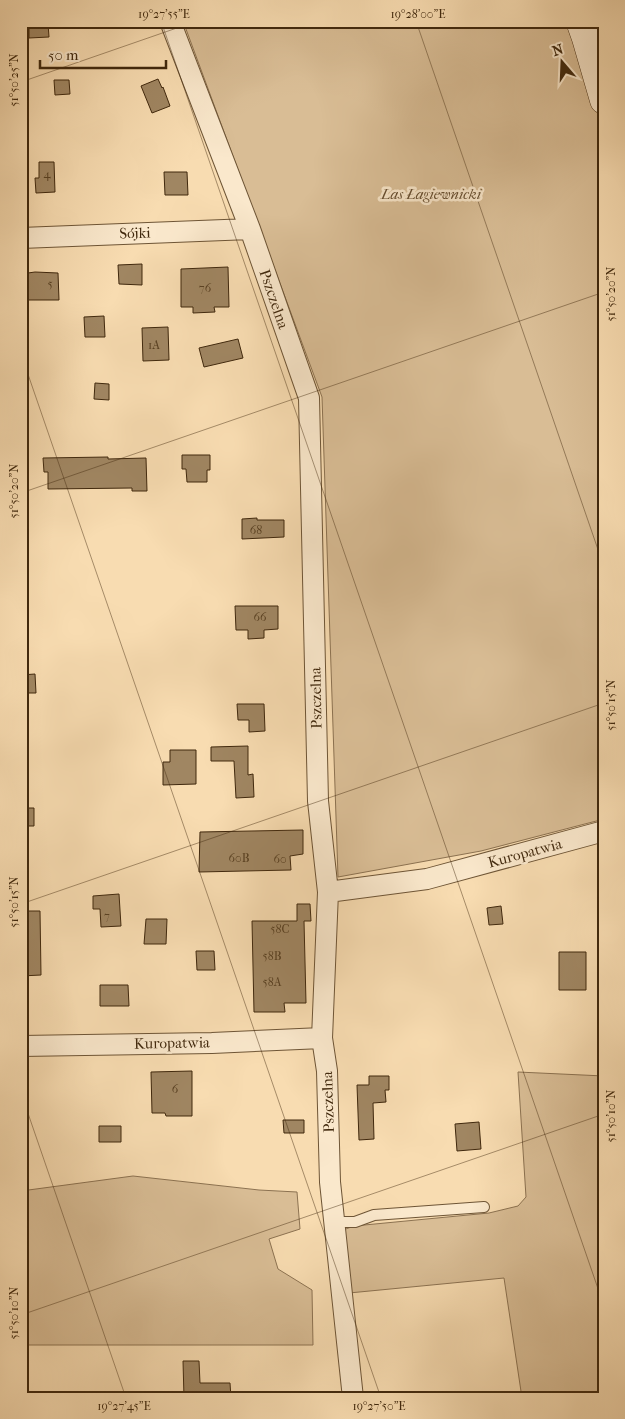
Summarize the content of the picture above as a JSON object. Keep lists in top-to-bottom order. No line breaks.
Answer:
{"streets":{"street":["Sójki","Pszczelna","Kuropatwia"]},"crossings":[["Sójki","Pszczelna"],["Pszczelna","Kuropatwia"]],"parks":["Las Łagiewnicki"],"house_numbers":["4","5","76","1A","68","66","60B","60","7","58C","58B","58A","6"],"scale_bar":"50 m","north":"top","coordinates":["19°27'55\"E","19°28'00\"E","51°50'25\"N","51°50'20\"N","51°50'15\"N","51°50'10\"N","19°27'45\"E","19°27'50\"E"]}
